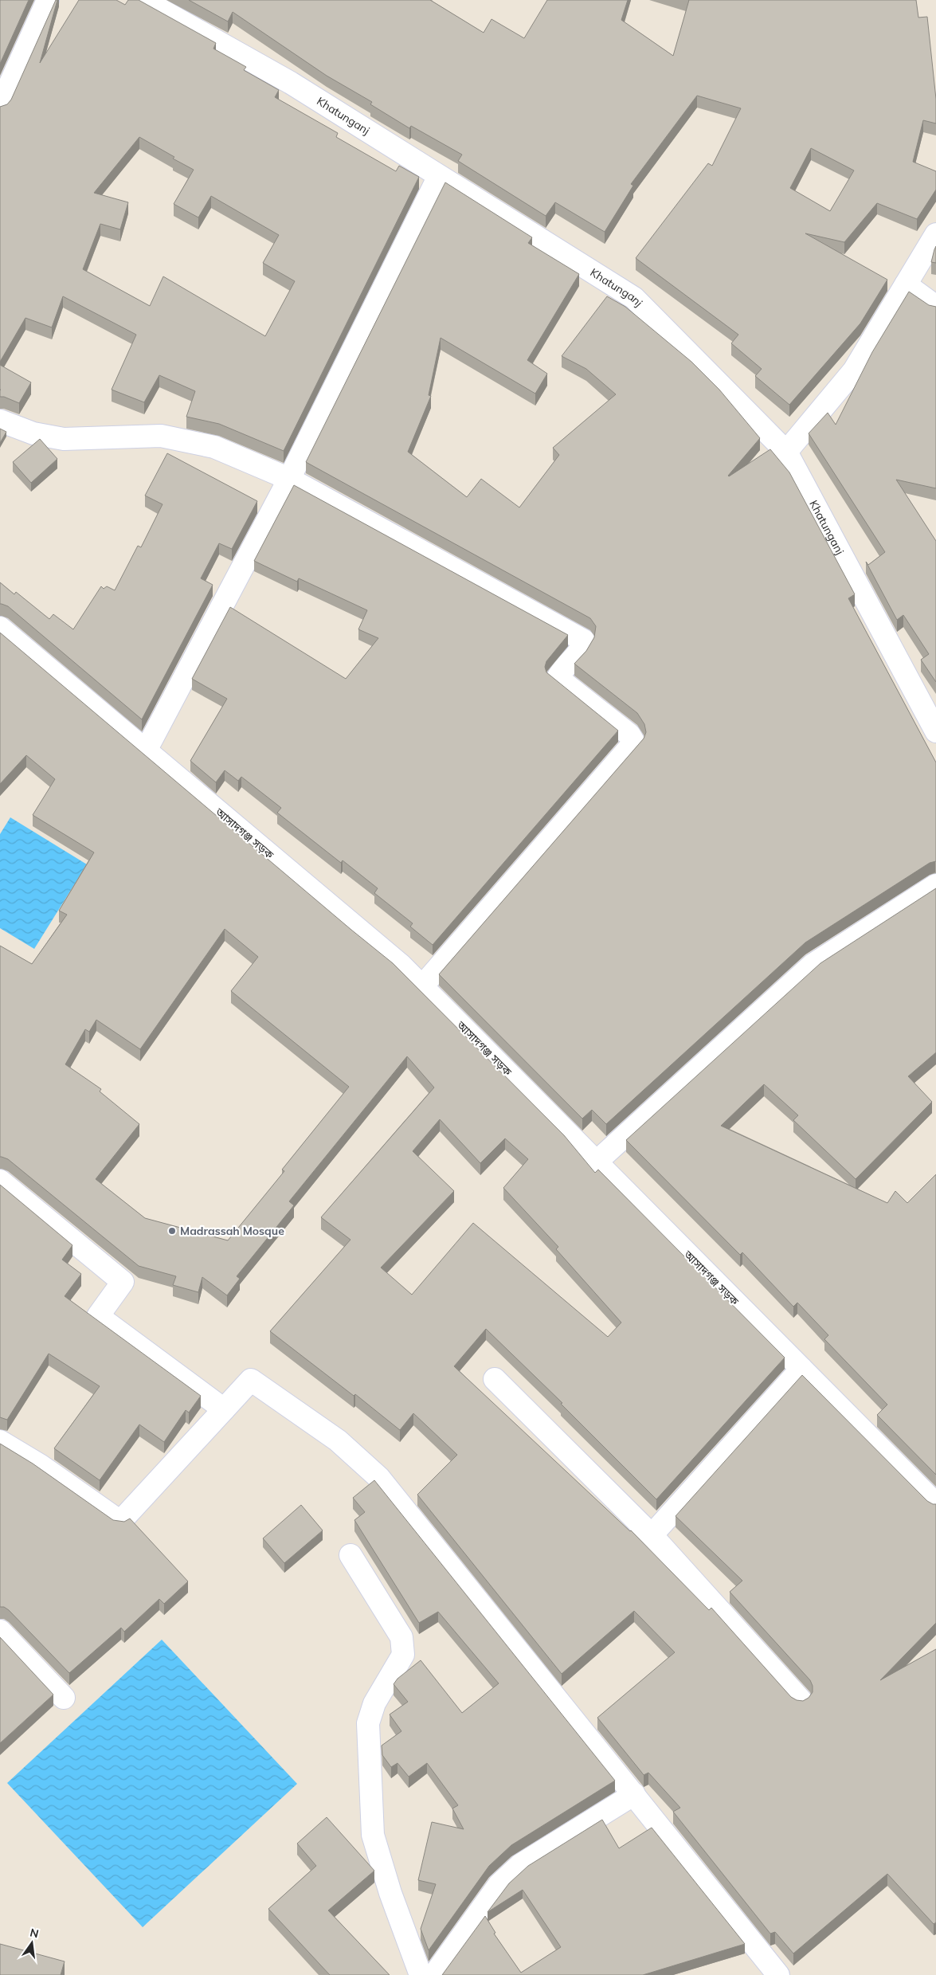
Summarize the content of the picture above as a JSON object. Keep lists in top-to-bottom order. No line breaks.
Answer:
{"streets":{"street":["Khatunganj","আসাদগঞ্জ সড়ক"]},"places":["Madrassah Mosque"],"north":"top"}
